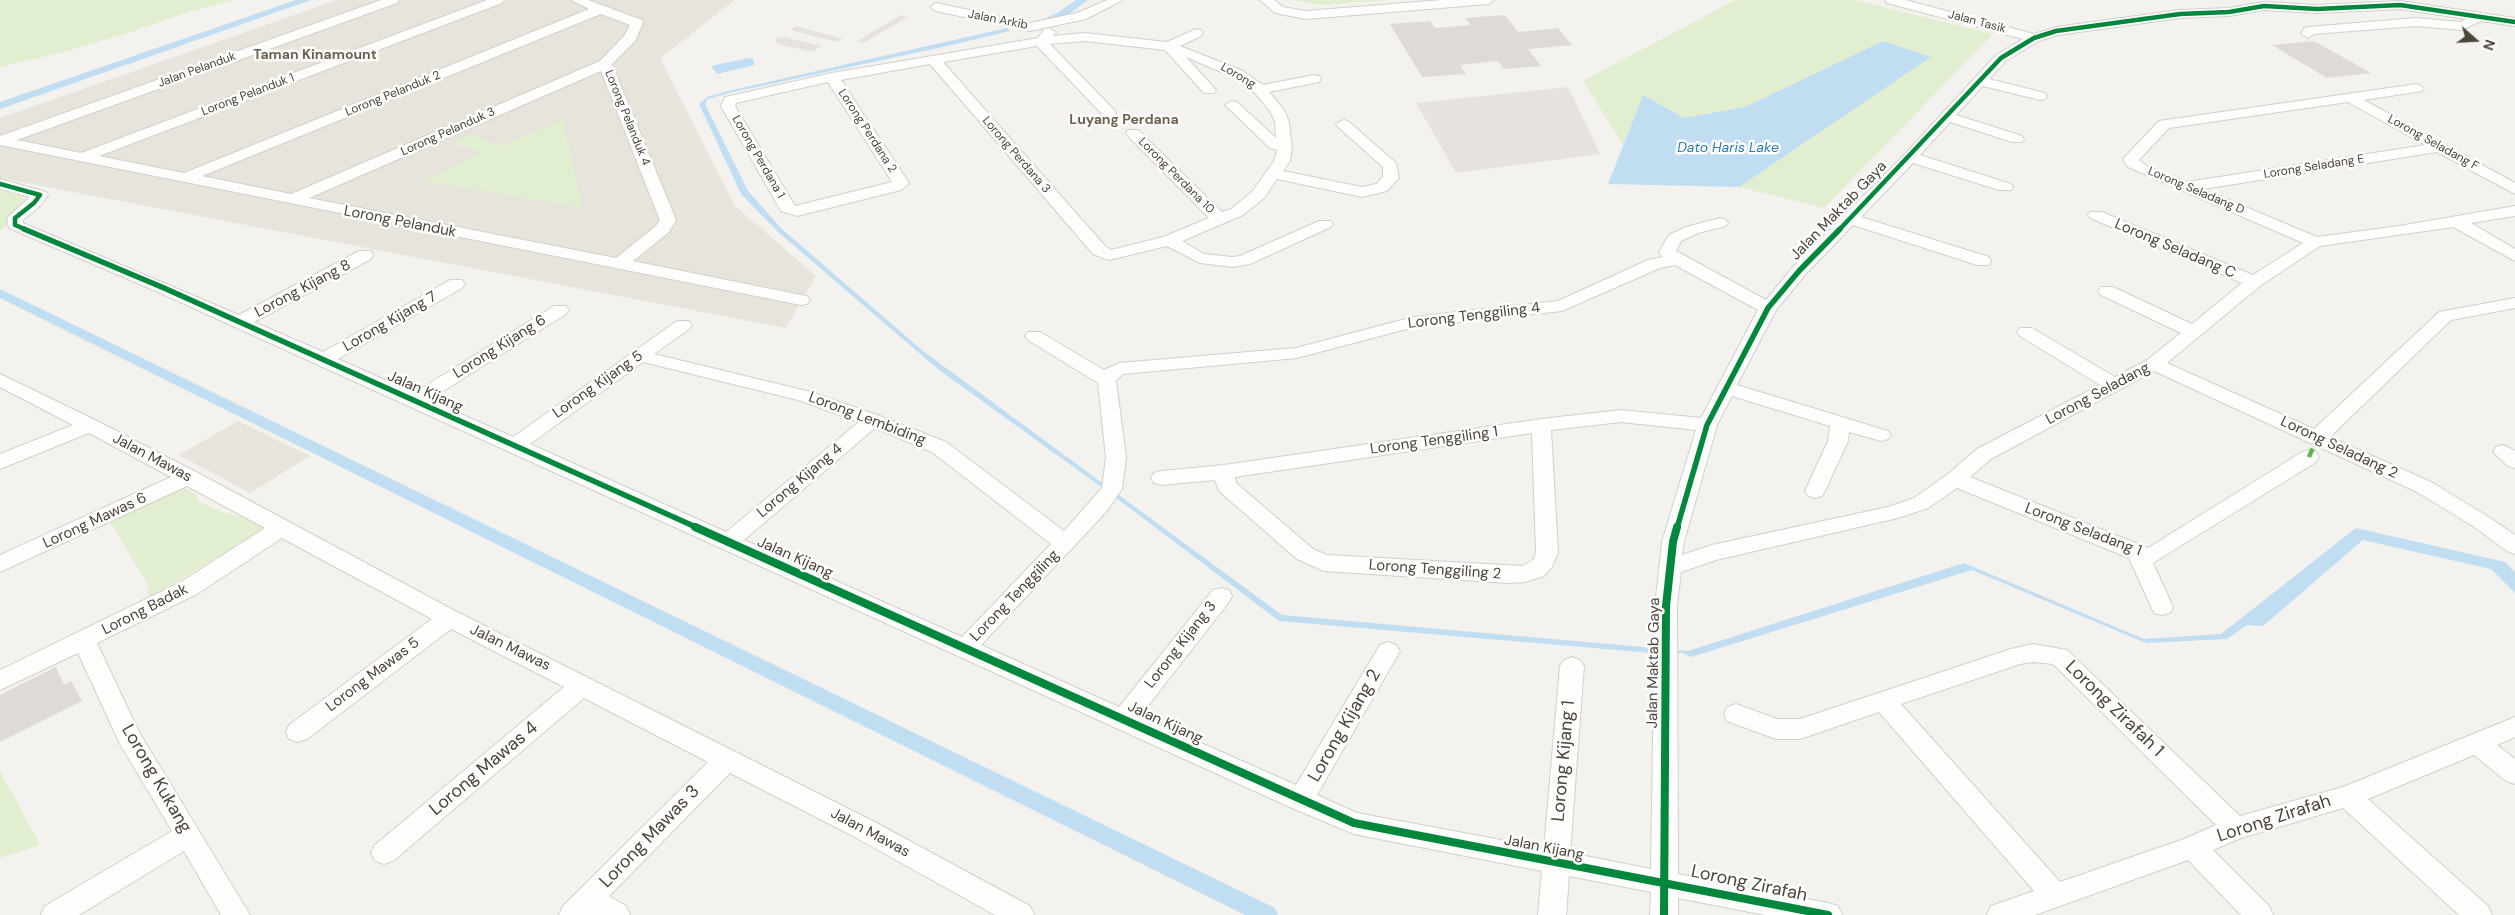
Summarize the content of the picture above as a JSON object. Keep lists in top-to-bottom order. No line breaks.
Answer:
{"streets":{"street":["Jalan Arkib","Jalan Tasik","Jalan Pelanduk","Lorong","Lorong Pelanduk 2","Lorong Pelanduk 1","Lorong Pelanduk 4","Lorong Perdana 2","Lorong Pelanduk 3","Lorong Seladang F","Lorong Perdana 3","Lorong Perdana 1","Lorong Seladang E","Lorong Perdana 10","Lorong Seladang D","Jalan Maktab Gaya","Lorong Pelanduk","Lorong Seladang C","Lorong Kijang 8","Lorong Tenggiling 4","Lorong Kijang 7","Lorong Kijang 6","Lorong Kijang 5","Jalan Kijang","Lorong Seladang","Lorong Lembiding","Lorong Tenggiling 1","Lorong Seladang 2","Jalan Mawas","Lorong Kijang 4","Lorong Mawas 6","Lorong Seladang 1","Lorong Tenggiling 2","Lorong Tenggiling","Lorong Badak","Lorong Kijang 3","Lorong Mawas 5","Lorong Zirafah 1","Lorong Kijang 2","Lorong Kijang 1","Lorong Mawas 4","Lorong Kukang","Lorong Zirafah","Lorong Mawas 3"]},"crossings":[["Jalan Arkib","Lorong"],["Jalan Tasik","Jalan Maktab Gaya"],["Jalan Pelanduk","Lorong Pelanduk"],["Lorong","Lorong Perdana 3"],["Lorong","Lorong Perdana 10"],["Lorong Pelanduk 2","Lorong Pelanduk 4"],["Lorong Pelanduk 2","Lorong Pelanduk"],["Lorong Pelanduk 1","Lorong Pelanduk"],["Lorong Pelanduk 4","Lorong Pelanduk 3"],["Lorong Pelanduk 4","Lorong Pelanduk"],["Lorong Perdana 2","Lorong Perdana 1"],["Lorong Pelanduk 3","Lorong Pelanduk"],["Lorong Seladang F","Lorong Seladang E"],["Lorong Seladang F","Lorong Seladang D"],["Lorong Seladang E","Lorong Seladang D"],["Lorong Seladang D","Lorong Seladang"],["Jalan Maktab Gaya","Jalan Kijang"],["Jalan Maktab Gaya","Lorong Seladang"],["Jalan Maktab Gaya","Lorong Tenggiling 1"],["Jalan Maktab Gaya","Lorong Zirafah"],["Lorong Seladang C","Lorong Seladang"],["Lorong Kijang 8","Jalan Kijang"],["Lorong Tenggiling 4","Lorong Tenggiling"],["Lorong Kijang 7","Jalan Kijang"],["Lorong Kijang 6","Jalan Kijang"],["Lorong Kijang 5","Jalan Kijang"],["Lorong Kijang 5","Lorong Lembiding"],["Jalan Kijang","Lorong Kijang 4"],["Jalan Kijang","Lorong Tenggiling"],["Jalan Kijang","Lorong Kijang 3"],["Jalan Kijang","Lorong Kijang 2"],["Jalan Kijang","Lorong Kijang 1"],["Jalan Kijang","Lorong Zirafah"],["Lorong Seladang","Lorong Seladang 2"],["Lorong Seladang","Lorong Seladang 1"],["Lorong Lembiding","Lorong Kijang 4"],["Lorong Lembiding","Lorong Tenggiling"],["Lorong Tenggiling 1","Lorong Tenggiling 2"],["Jalan Mawas","Lorong Mawas 6"],["Jalan Mawas","Lorong Badak"],["Jalan Mawas","Lorong Mawas 5"],["Jalan Mawas","Lorong Mawas 4"],["Jalan Mawas","Lorong Mawas 3"],["Lorong Badak","Lorong Kukang"],["Lorong Zirafah 1","Lorong Zirafah"]],"districts":["Taman Kinamount","Luyang Perdana"],"water":["Dato Haris Lake"],"north":"right"}
